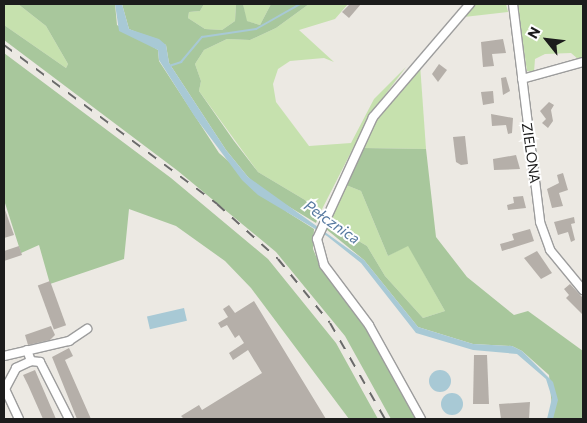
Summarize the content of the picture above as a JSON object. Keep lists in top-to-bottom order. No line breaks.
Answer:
{"streets":{"street":["ZIELONA"]},"water":["Pełcznica"],"north":"top left"}
